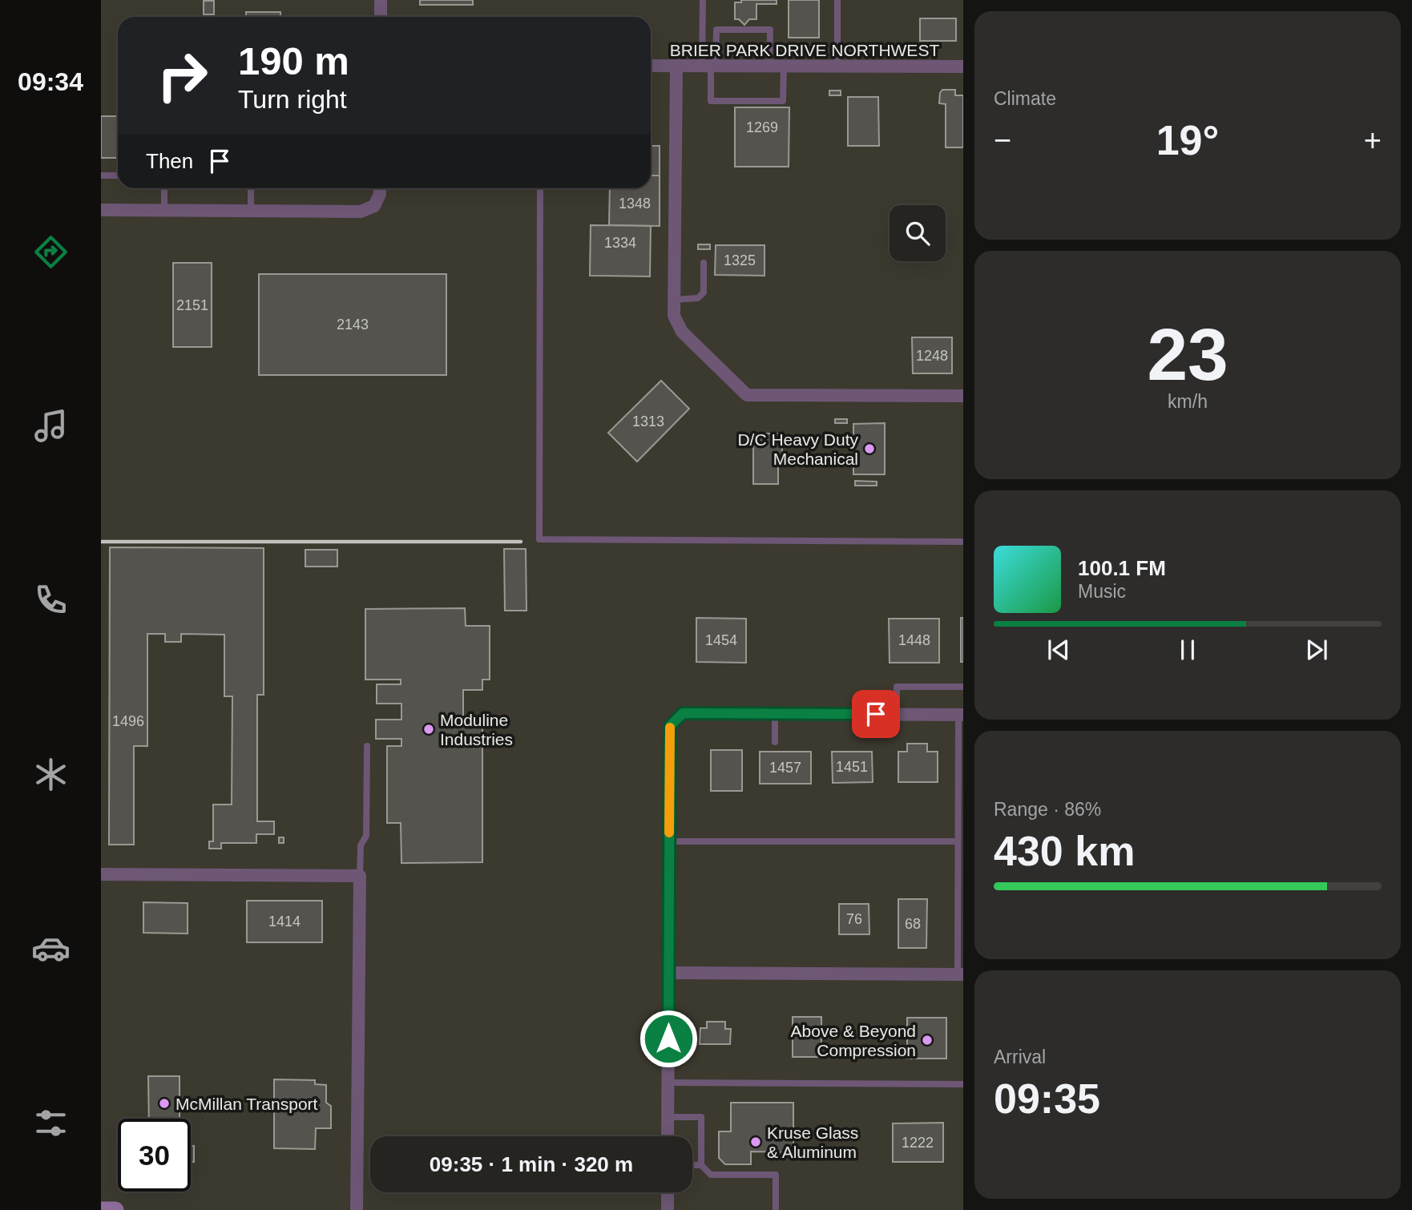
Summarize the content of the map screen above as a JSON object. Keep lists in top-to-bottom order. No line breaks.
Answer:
{"streets":{"street":["BRIER PARK DRIVE NORTHWEST"]},"places":["D/C Heavy Duty Mechanical","Moduline Industries","Above & Beyond Compression","McMillan Transport","Kruse Glass & Aluminum"],"house_numbers":["1269","1348","1334","1325","2151","2143","1248","1313","1454","1448","1496","1451","1457","76","1414","68","1222"],"page":{"tabs":"09:34","tile":["Climate",["23","km/h"],["Range · 86%","430 km"],["Arrival","09:35"]],"turn":["190 m","Turn right"],"heat":["−","19°","+"],"then":"Then","song":["100.1 FM","Music"],"limit":"30","trip":"09:35 · 1 min · 320 m"}}
